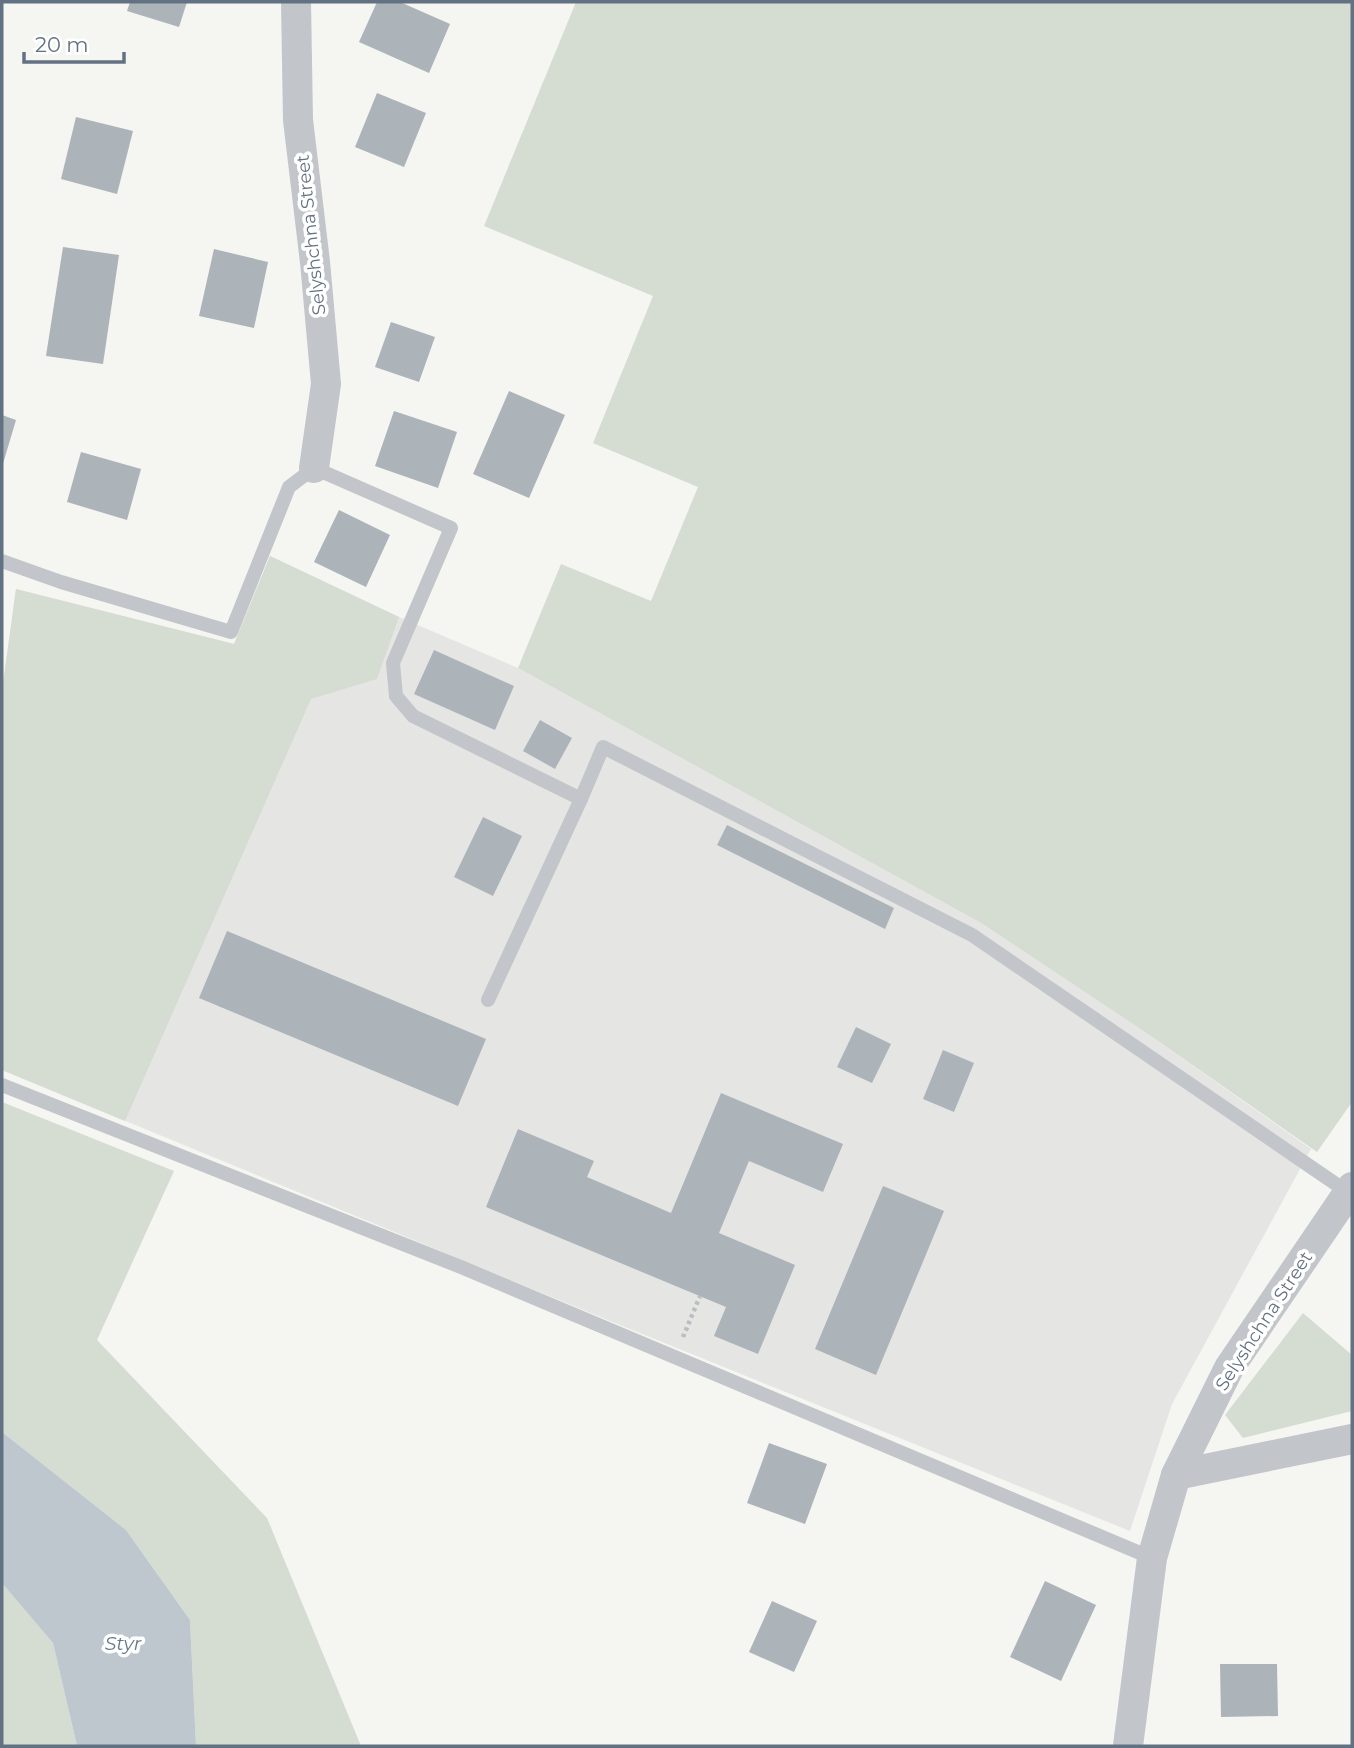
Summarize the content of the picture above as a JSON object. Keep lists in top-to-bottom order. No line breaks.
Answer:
{"streets":{"street":["Selyshchna Street"]},"water":["Styr"],"scale_bar":"20 m"}
